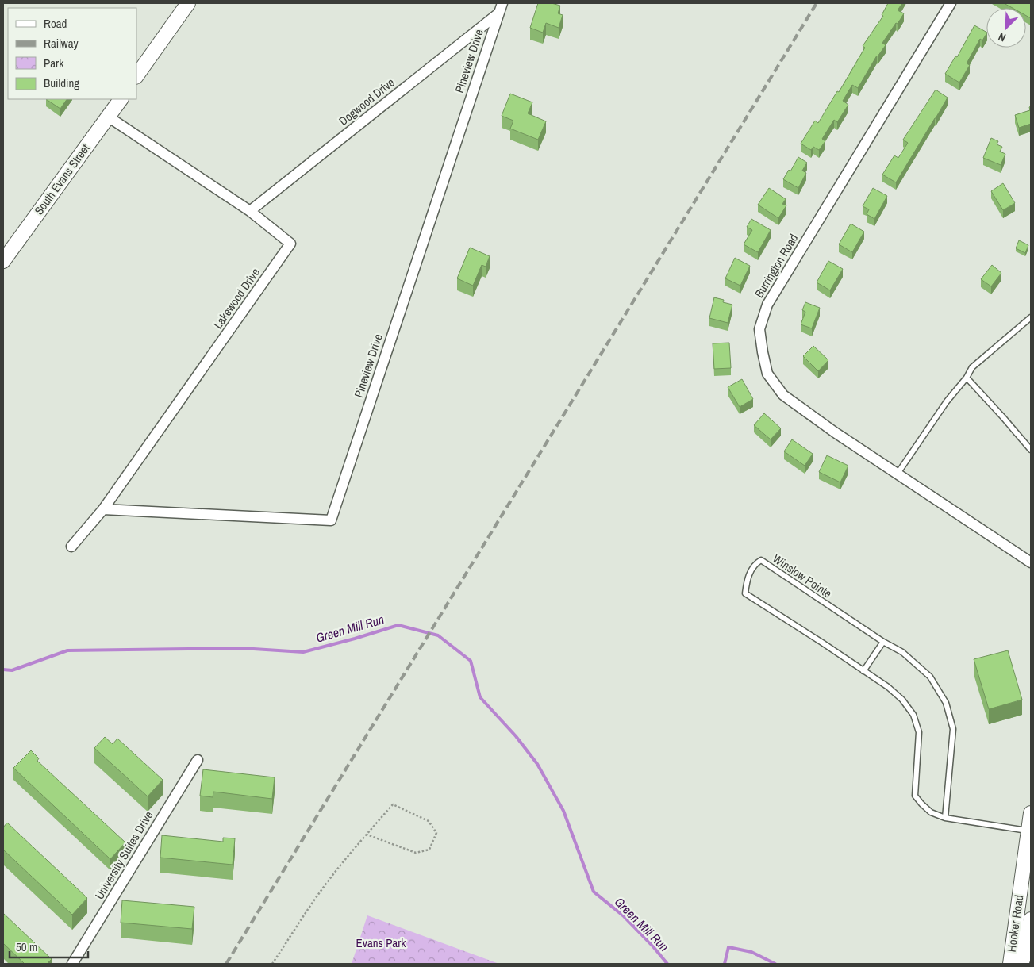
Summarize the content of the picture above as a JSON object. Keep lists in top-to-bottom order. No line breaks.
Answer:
{"streets":{"main road":["South Evans Street","Hooker Road"],"street":["Pineview Drive","Dogwood Drive","Burrington Road","Lakewood Drive","University Suites Drive"],"lane":["Winslow Pointe"]},"crossings":[["Pineview Drive","Dogwood Drive"],["Pineview Drive","Lakewood Drive"],["Dogwood Drive","Lakewood Drive"],["South Evans Street","Lakewood Drive"],["Winslow Pointe","Hooker Road"]],"water":["Green Mill Run"],"parks":["Evans Park"],"legend":["Road","Railway","Park","Building"],"scale_bar":"50 m","north":"bottom left"}
